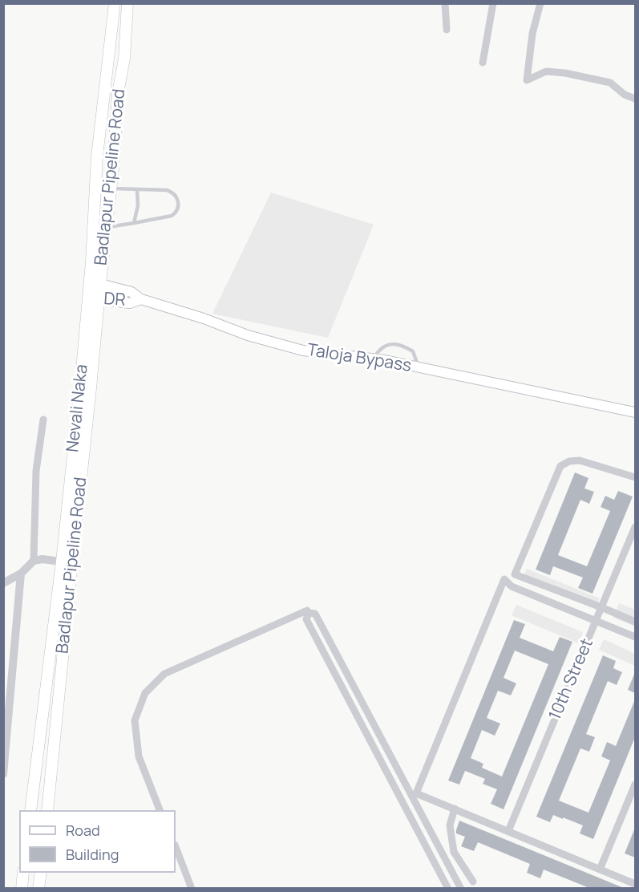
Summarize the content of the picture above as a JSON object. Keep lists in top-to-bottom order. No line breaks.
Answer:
{"streets":{"main road":["Badlapur Pipeline Road","DR","Taloja Bypass","Nevali Naka"],"street":["10th Street"]},"crossings":[["Badlapur Pipeline Road","Taloja Bypass"],["Badlapur Pipeline Road","Nevali Naka"],["DR","Taloja Bypass"],["DR","Nevali Naka"],["Taloja Bypass","Nevali Naka"]],"legend":["Road","Building"]}
